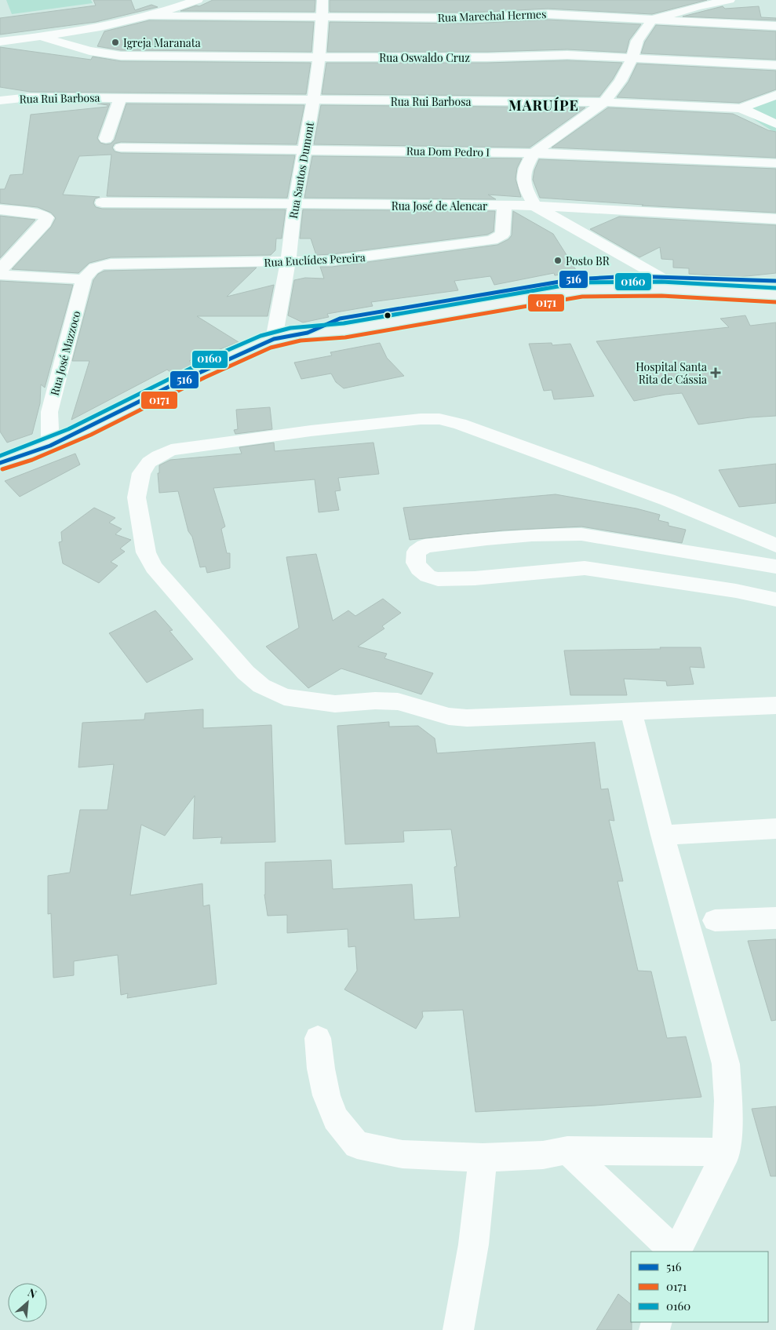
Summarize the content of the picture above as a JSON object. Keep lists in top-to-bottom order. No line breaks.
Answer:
{"streets":{"street":["Rua Marechal Hermes","Rua Oswaldo Cruz","Rua Rui Barbosa","Rua Dom Pedro I","Rua Santos Dumont","Rua José de Alencar","Rua Euclídes Pereira","Rua José Mazzoco"]},"crossings":[["Rua Marechal Hermes","Rua Santos Dumont"],["Rua Oswaldo Cruz","Rua Santos Dumont"],["Rua Rui Barbosa","Rua Santos Dumont"],["Rua Dom Pedro I","Rua Santos Dumont"],["Rua Santos Dumont","Rua José de Alencar"],["Rua Santos Dumont","Rua Euclídes Pereira"],["Rua José de Alencar","Rua Euclídes Pereira"],["Rua Euclídes Pereira","Rua José Mazzoco"]],"districts":["MARUÍPE"],"places":{"other":["Igreja Maranata","Posto BR"],"health":["Hospital Santa Rita de Cássia"]},"lines":["transit line 516","transit line 0160","transit line 0171"],"legend":["516","0171","0160"],"north":"top right"}
